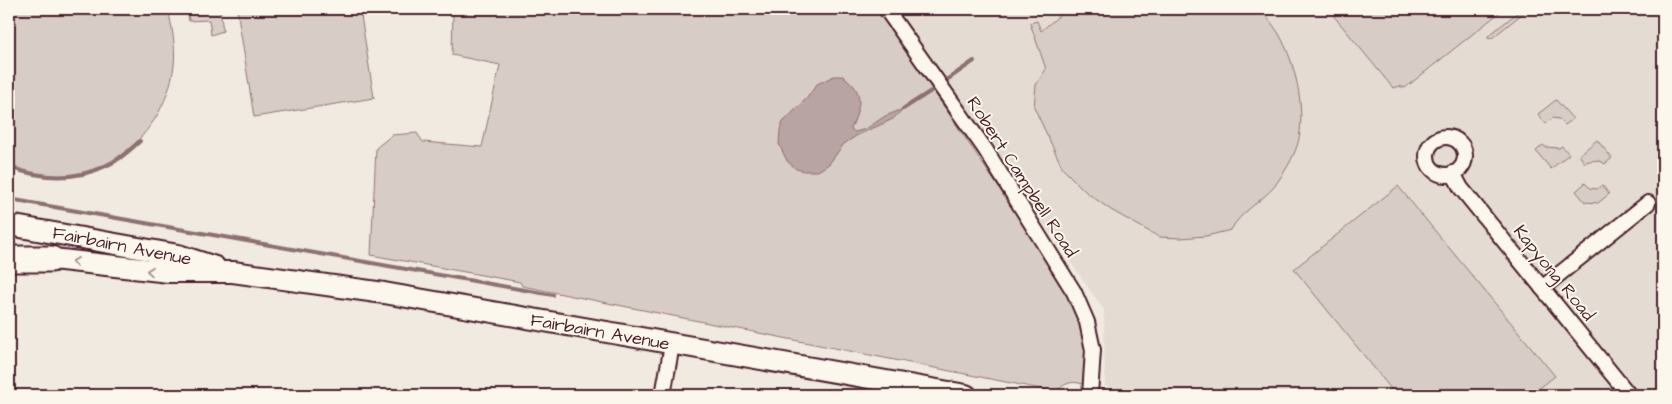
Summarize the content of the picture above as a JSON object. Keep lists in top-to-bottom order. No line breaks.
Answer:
{"streets":{"main road":["Fairbairn Avenue"],"street":["Robert Campbell Road","Kapyong Road"]}}
